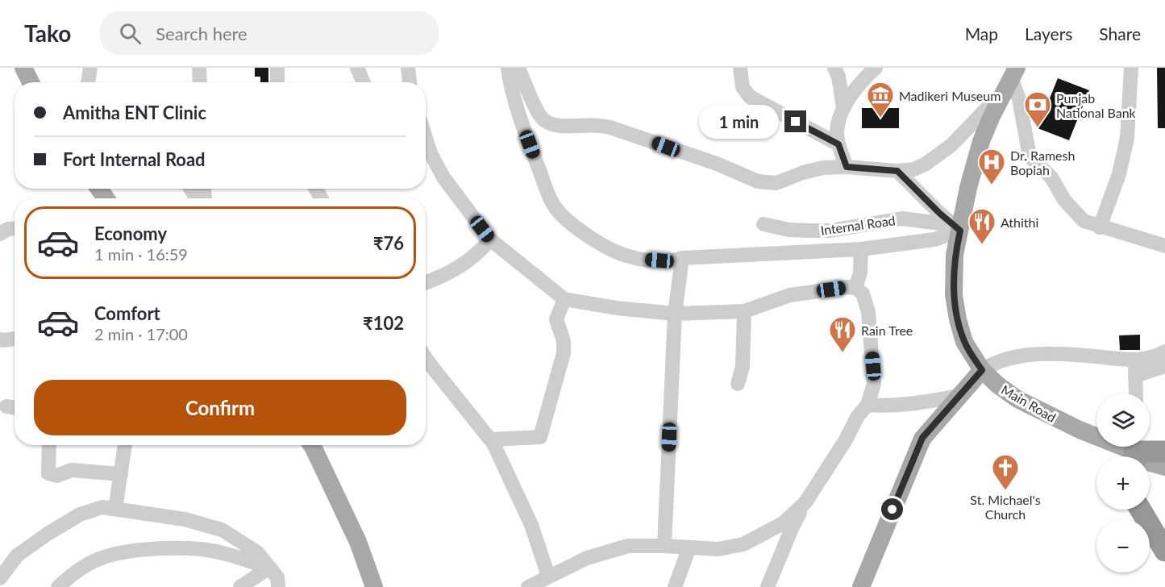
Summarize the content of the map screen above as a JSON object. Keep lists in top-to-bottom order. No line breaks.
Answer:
{"streets":{"main road":["Main Road"],"street":["Internal Road"]},"crossings":[["Internal Road","Main Road"]],"places":{"museum":["Madikeri Museum"],"bank":["Punjab National Bank"],"hospital":["Dr. Ramesh Bopiah"],"restaurant":["Athithi","Rain Tree"],"church":["St. Michael's Church"]},"page":{"header":"Tako","search":"Search here","nav":["Map","Layers","Share"],"banner":["Amitha ENT Clinic","Fort Internal Road"],"bubble":"1 min","list":[{"name":"Economy","note":"1 min · 16:59","value":"₹76"},{"name":"Comfort","note":"2 min · 17:00","value":"₹102"}],"buttons":"Confirm","map_buttons":["+","−"]}}
